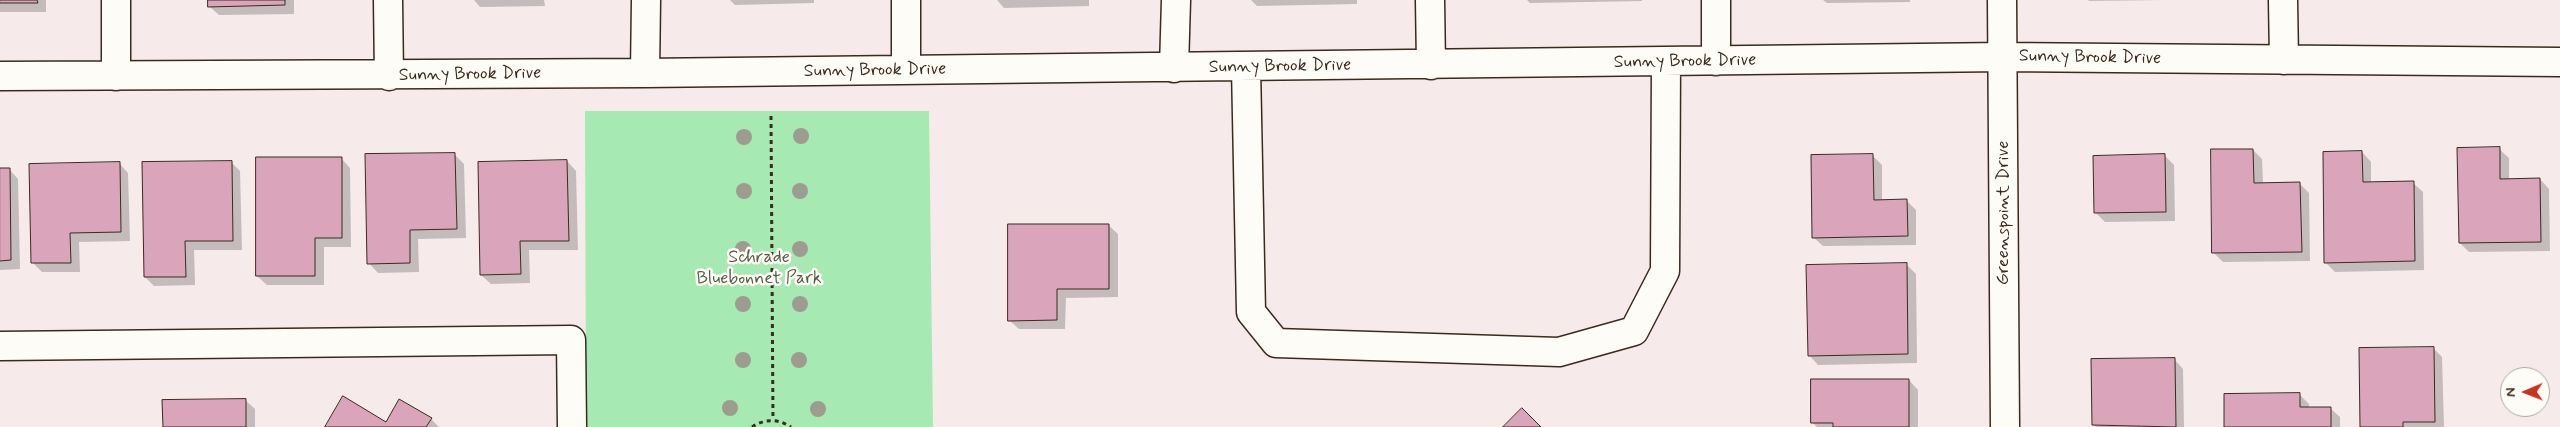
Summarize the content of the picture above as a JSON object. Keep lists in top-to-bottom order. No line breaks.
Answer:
{"streets":{"street":["Sunny Brook Drive","Greenspoint Drive"]},"crossings":[["Sunny Brook Drive","Greenspoint Drive"]],"parks":["Schrade Bluebonnet Park"],"north":"left"}
